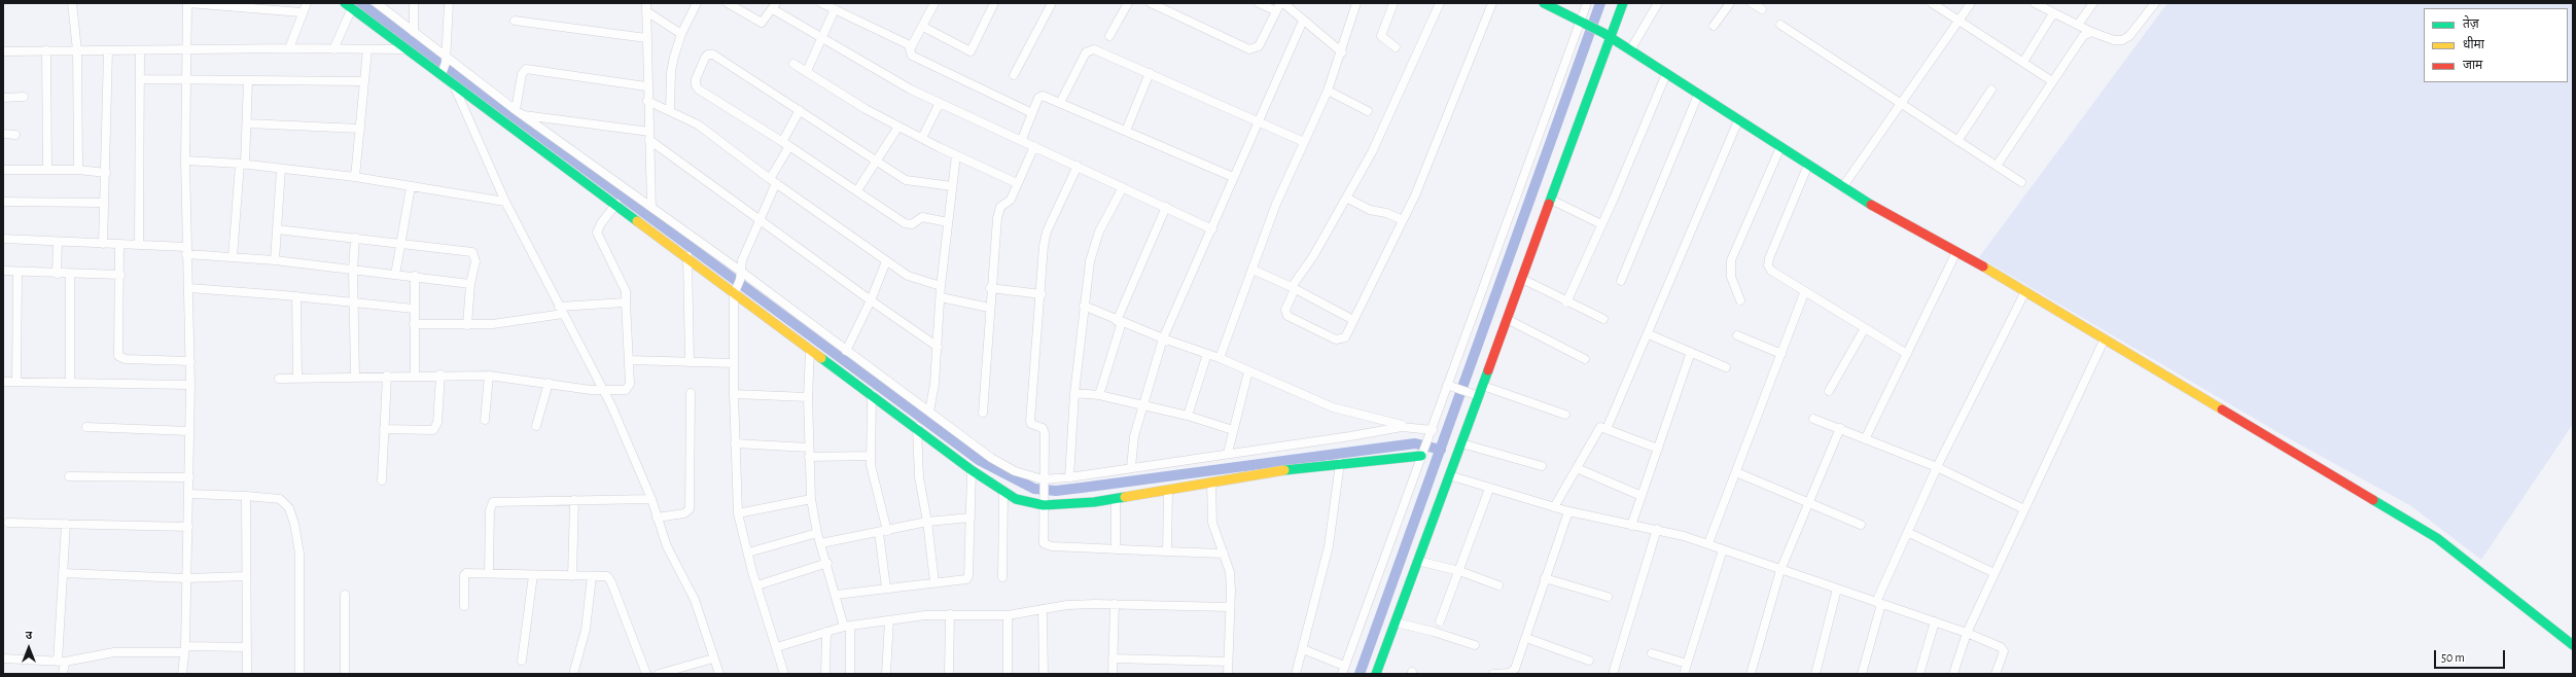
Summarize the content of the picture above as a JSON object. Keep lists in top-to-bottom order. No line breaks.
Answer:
{"legend":["तेज़","धीमा","जाम"],"scale_bar":"50 m","north":"top"}
